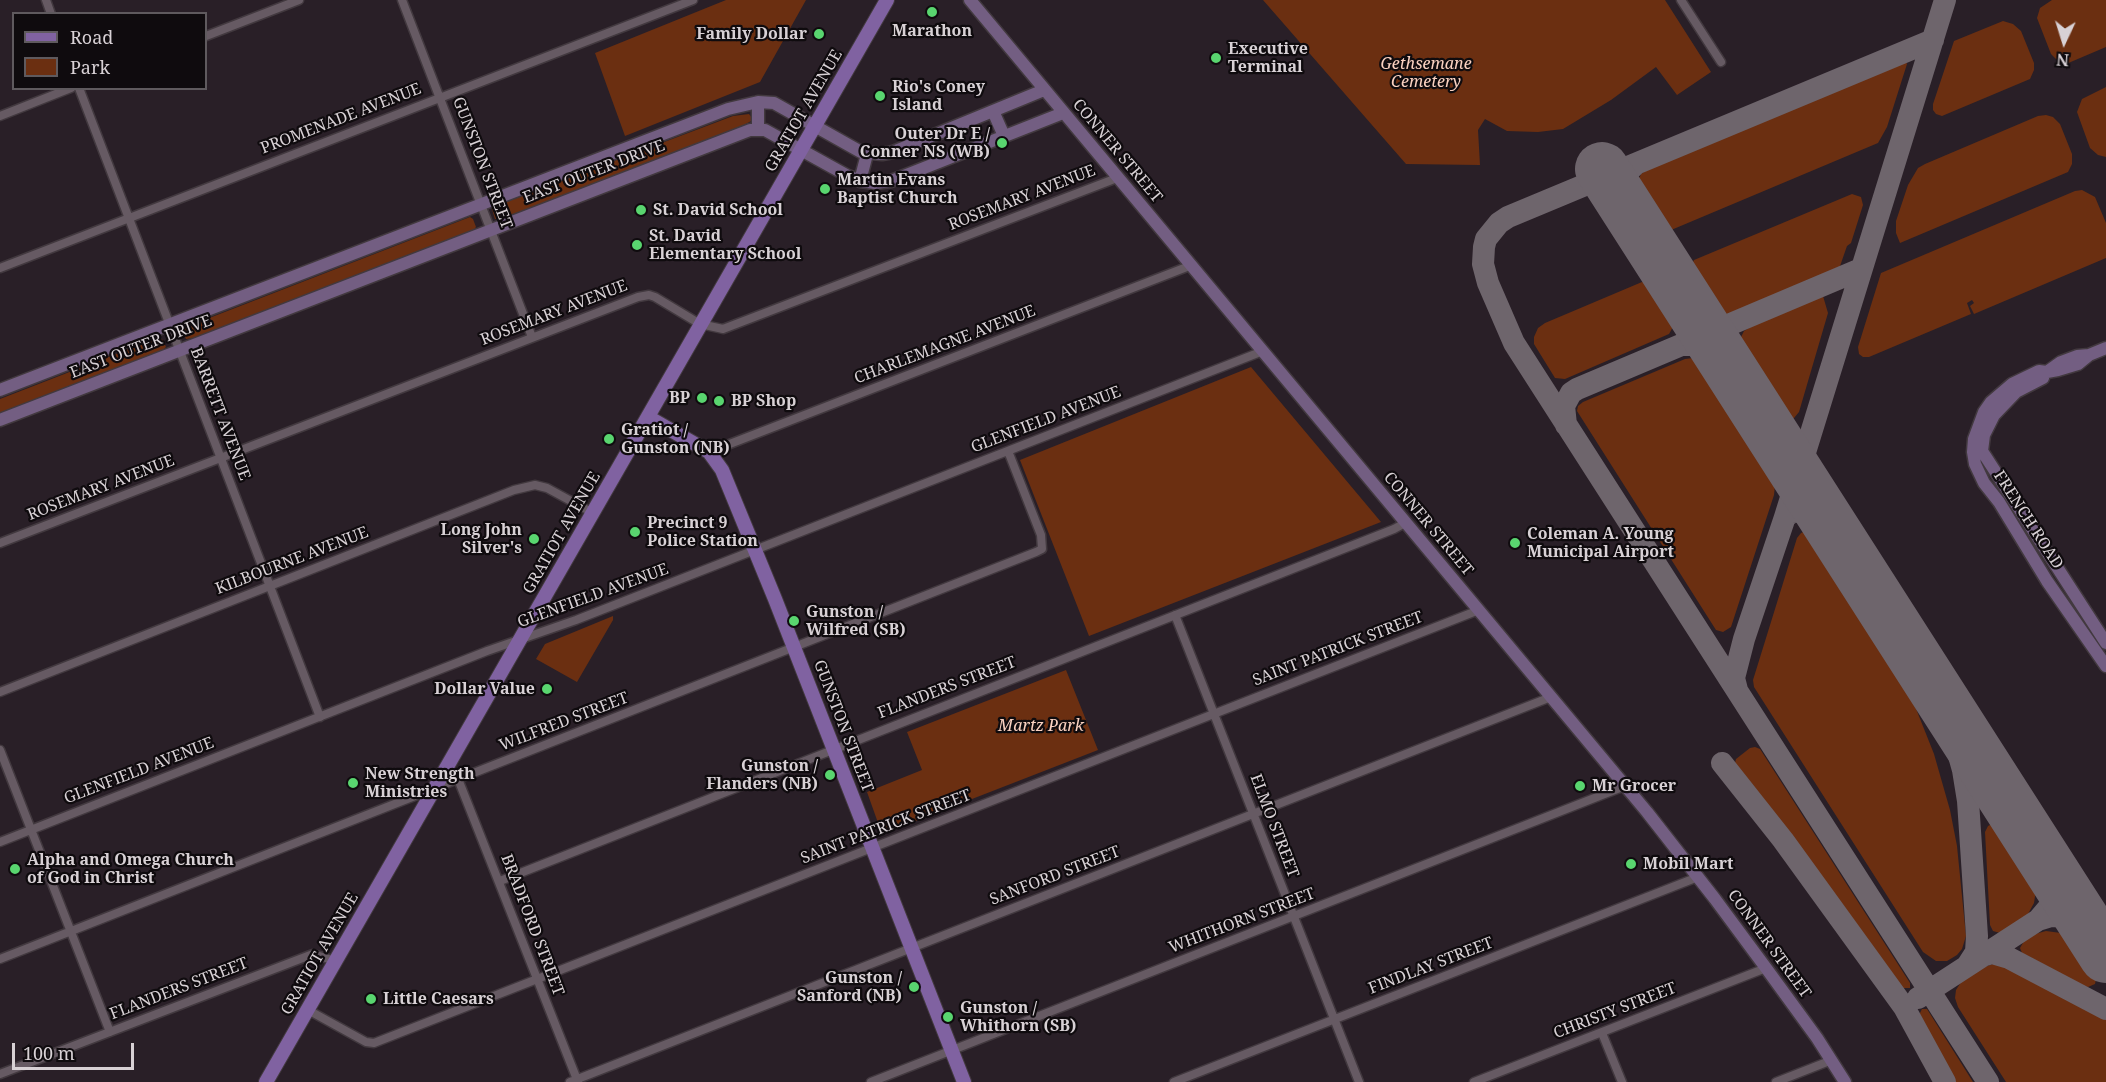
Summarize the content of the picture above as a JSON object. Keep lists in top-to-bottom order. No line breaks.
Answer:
{"streets":{"main road":["GRATIOT AVENUE","GUNSTON STREET"],"street":["PROMENADE AVENUE","CONNER STREET","EAST OUTER DRIVE","ROSEMARY AVENUE","CHARLEMAGNE AVENUE","BARRETT AVENUE","GLENFIELD AVENUE","FRENCH ROAD","KILBOURNE AVENUE","SAINT PATRICK STREET","FLANDERS STREET","WILFRED STREET","ELMO STREET","SANFORD STREET","WHITHORN STREET","BRADFORD STREET","FINDLAY STREET","CHRISTY STREET"]},"crossings":[["GRATIOT AVENUE","GUNSTON STREET"],["GRATIOT AVENUE","EAST OUTER DRIVE"],["GRATIOT AVENUE","ROSEMARY AVENUE"],["GRATIOT AVENUE","GLENFIELD AVENUE"],["GRATIOT AVENUE","KILBOURNE AVENUE"],["GRATIOT AVENUE","SAINT PATRICK STREET"],["GRATIOT AVENUE","FLANDERS STREET"],["GRATIOT AVENUE","WILFRED STREET"],["PROMENADE AVENUE","GUNSTON STREET"],["PROMENADE AVENUE","BARRETT AVENUE"],["CONNER STREET","ROSEMARY AVENUE"],["CONNER STREET","CHARLEMAGNE AVENUE"],["CONNER STREET","GLENFIELD AVENUE"],["CONNER STREET","SAINT PATRICK STREET"],["CONNER STREET","FLANDERS STREET"],["CONNER STREET","SANFORD STREET"],["CONNER STREET","WHITHORN STREET"],["CONNER STREET","FINDLAY STREET"],["CONNER STREET","CHRISTY STREET"],["GUNSTON STREET","EAST OUTER DRIVE"],["GUNSTON STREET","ROSEMARY AVENUE"],["GUNSTON STREET","CHARLEMAGNE AVENUE"],["GUNSTON STREET","GLENFIELD AVENUE"],["GUNSTON STREET","SAINT PATRICK STREET"],["GUNSTON STREET","FLANDERS STREET"],["GUNSTON STREET","WILFRED STREET"],["GUNSTON STREET","SANFORD STREET"],["GUNSTON STREET","WHITHORN STREET"],["EAST OUTER DRIVE","BARRETT AVENUE"],["ROSEMARY AVENUE","BARRETT AVENUE"],["BARRETT AVENUE","GLENFIELD AVENUE"],["BARRETT AVENUE","KILBOURNE AVENUE"],["GLENFIELD AVENUE","WILFRED STREET"],["SAINT PATRICK STREET","ELMO STREET"],["SAINT PATRICK STREET","BRADFORD STREET"],["FLANDERS STREET","ELMO STREET"],["FLANDERS STREET","BRADFORD STREET"],["WILFRED STREET","BRADFORD STREET"],["ELMO STREET","SANFORD STREET"],["ELMO STREET","WHITHORN STREET"],["ELMO STREET","FINDLAY STREET"],["SANFORD STREET","BRADFORD STREET"]],"parks":["Gethsemane Cemetery","Martz Park"],"places":["Marathon","Family Dollar","Executive Terminal","Rio's Coney Island","Outer Dr E / Conner NS (WB)","Martin Evans Baptist Church","St. David School","St. David Elementary School","BP","BP Shop","Gratiot / Gunston (NB)","Precinct 9 Police Station","Long John Silver's","Coleman A. Young Municipal Airport","Gunston / Wilfred (SB)","Dollar Value","Gunston / Flanders (NB)","New Strength Ministries","Mr Grocer","Mobil Mart","Alpha and Omega Church of God in Christ","Gunston / Sanford (NB)","Little Caesars","Gunston / Whithorn (SB)"],"legend":["Road","Park"],"scale_bar":"100 m","north":"bottom"}
